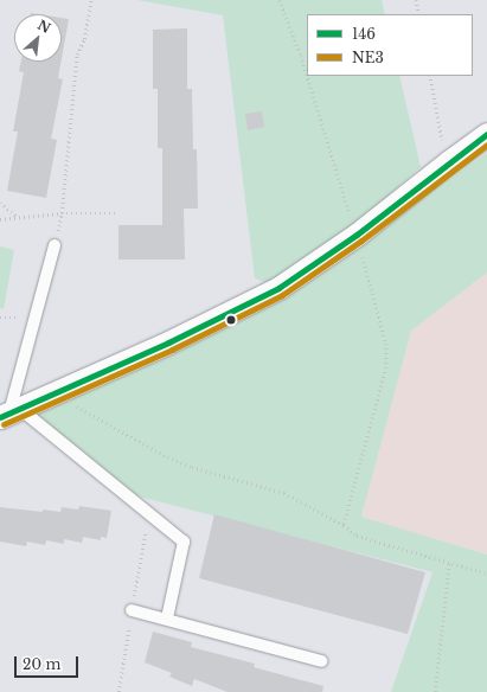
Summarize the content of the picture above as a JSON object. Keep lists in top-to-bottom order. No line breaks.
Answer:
{"lines":["transit line 146","transit line NE3"],"legend":["146","NE3"],"scale_bar":"20 m","north":"top right"}
